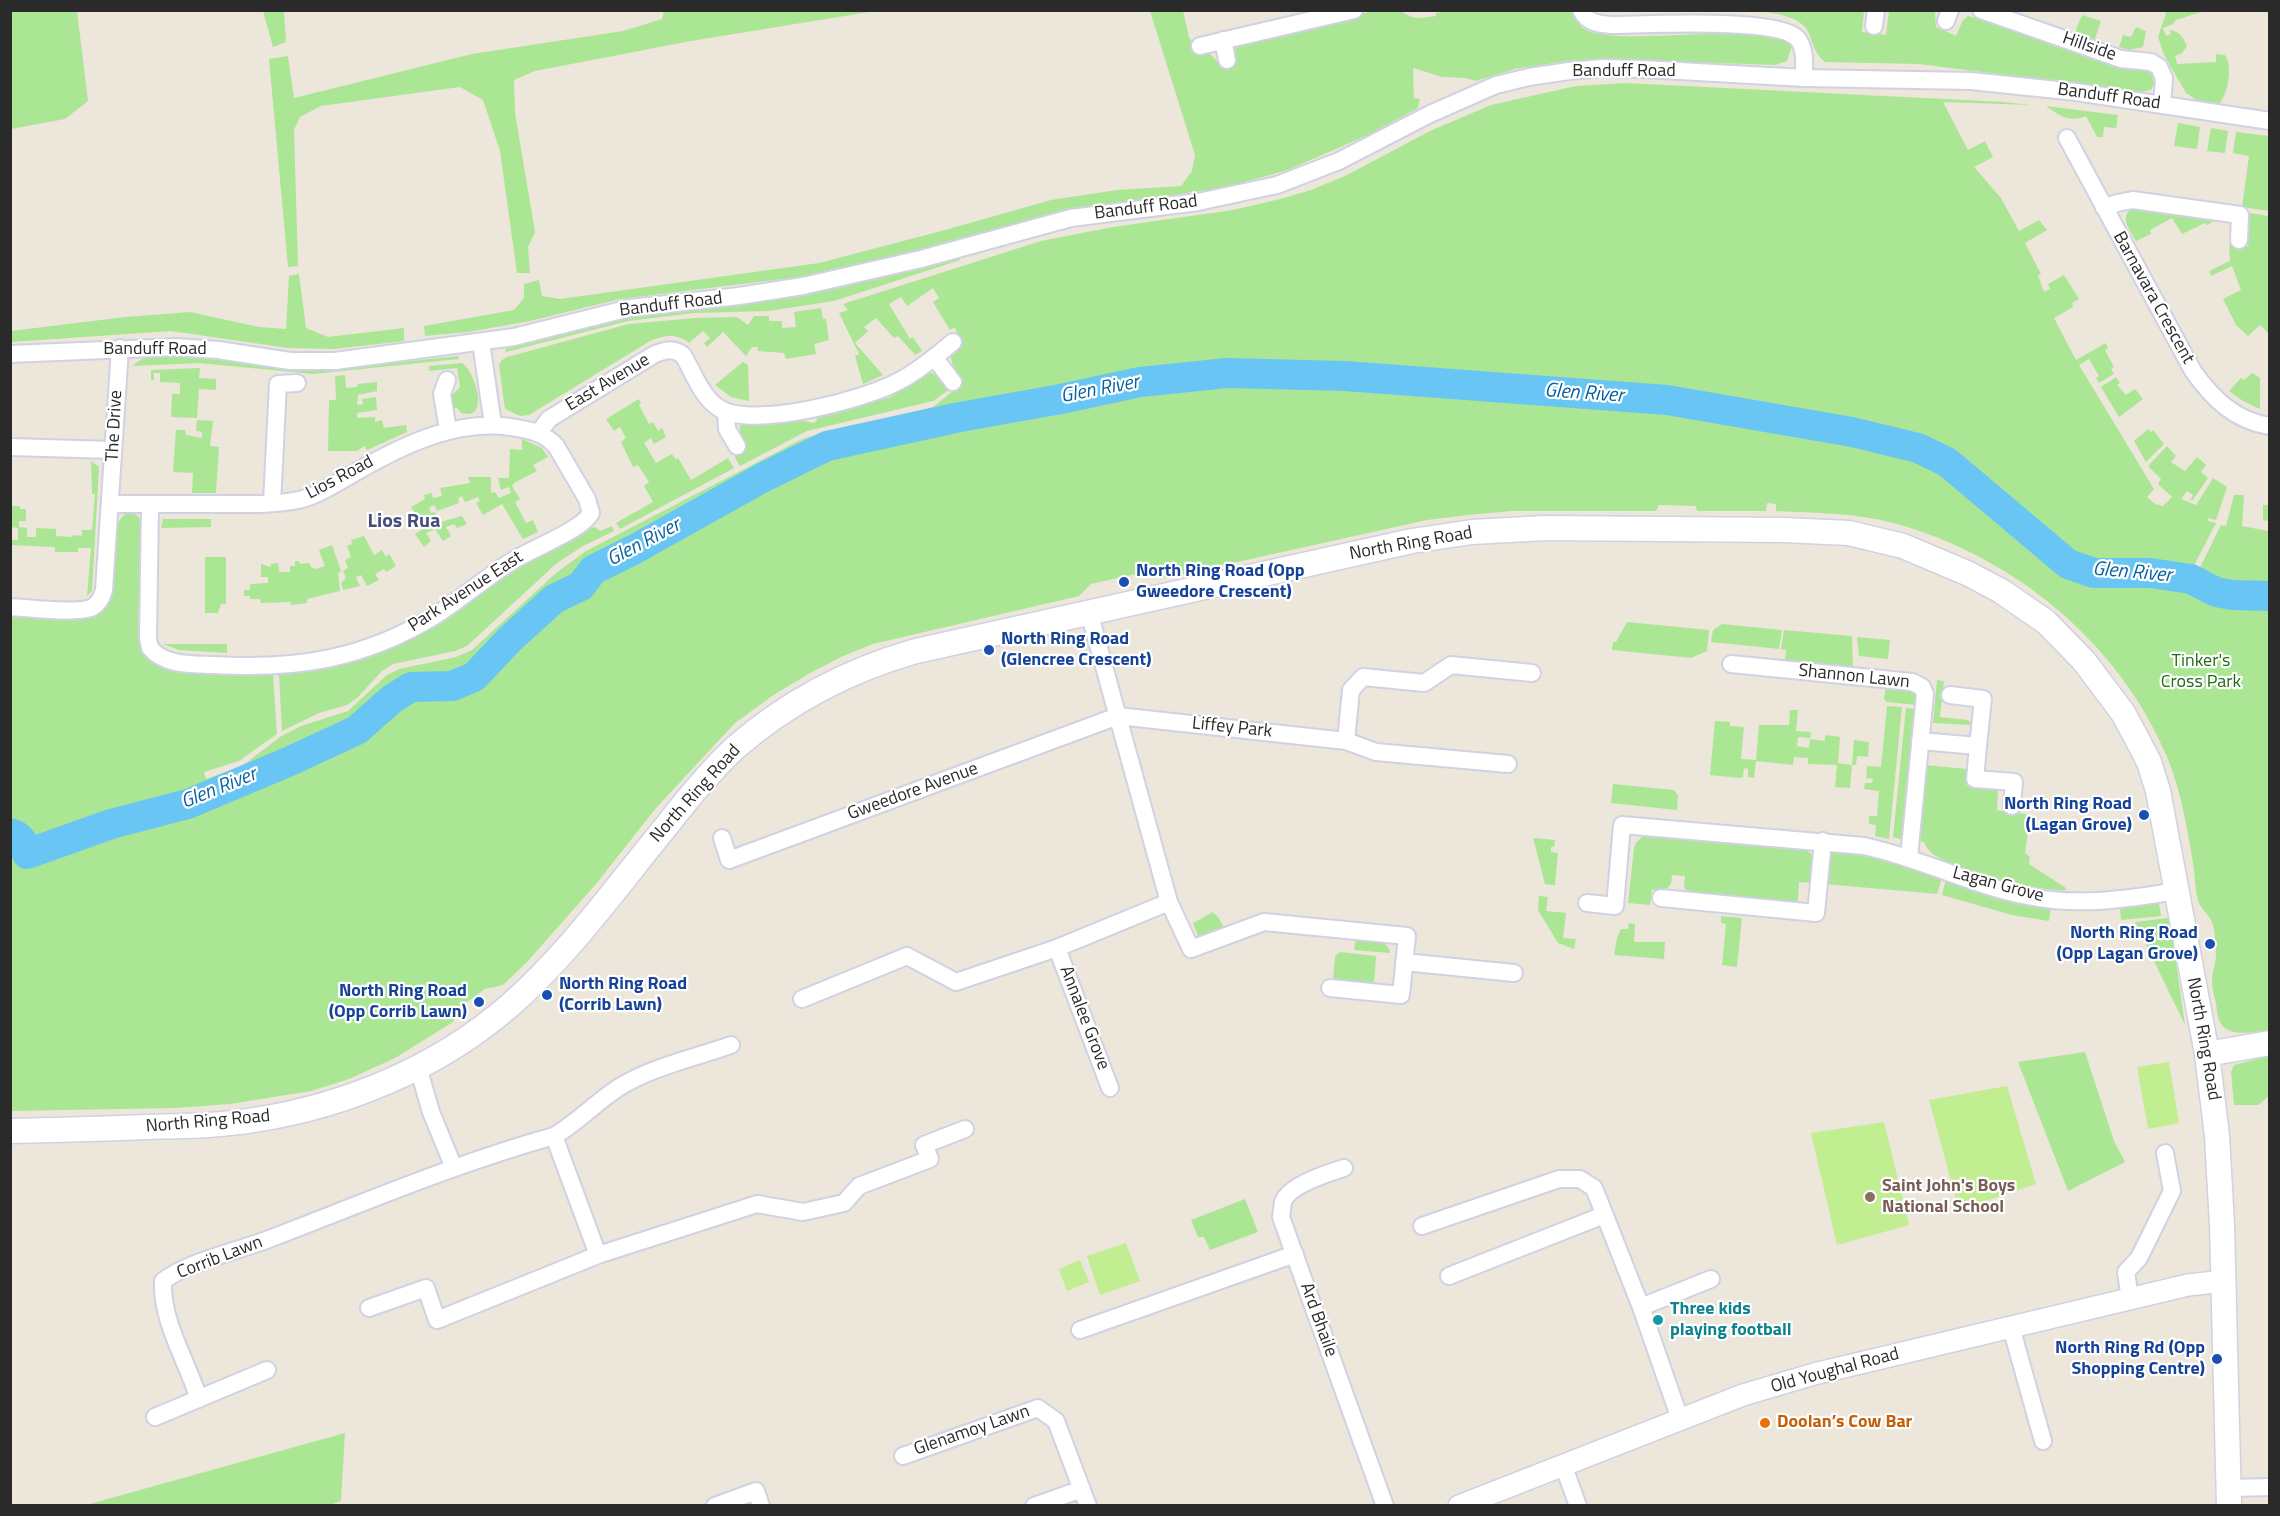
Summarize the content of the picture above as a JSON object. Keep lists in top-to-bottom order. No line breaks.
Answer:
{"streets":{"main road":["North Ring Road"],"street":["Hillside","Banduff Road","Barnavara Crescent","East Avenue","The Drive","Lios Road","Park Avenue East","Shannon Lawn","Liffey Park","Gweedore Avenue","Lagan Grove","Annalee Grove","Corrib Lawn","Ard Bhaile","Old Youghal Road","Glenamoy Lawn"]},"crossings":[["Hillside","Banduff Road"],["Banduff Road","The Drive"],["East Avenue","Lios Road"],["East Avenue","Park Avenue East"],["The Drive","Lios Road"],["Lios Road","Park Avenue East"],["North Ring Road","Lagan Grove"],["North Ring Road","Old Youghal Road"],["Shannon Lawn","Lagan Grove"],["Liffey Park","Gweedore Avenue"]],"districts":["Lios Rua"],"water":["Glen River"],"parks":["Tinker's Cross Park"],"places":["North Ring Road (Opp Gweedore Crescent)","North Ring Road (Glencree Crescent)","North Ring Road (Lagan Grove)","North Ring Road (Opp Lagan Grove)","North Ring Road (Corrib Lawn)","North Ring Road (Opp Corrib Lawn)","Saint John's Boys National School","Three kids playing football","North Ring Rd (Opp Shopping Centre)","Doolan’s Cow Bar"]}
